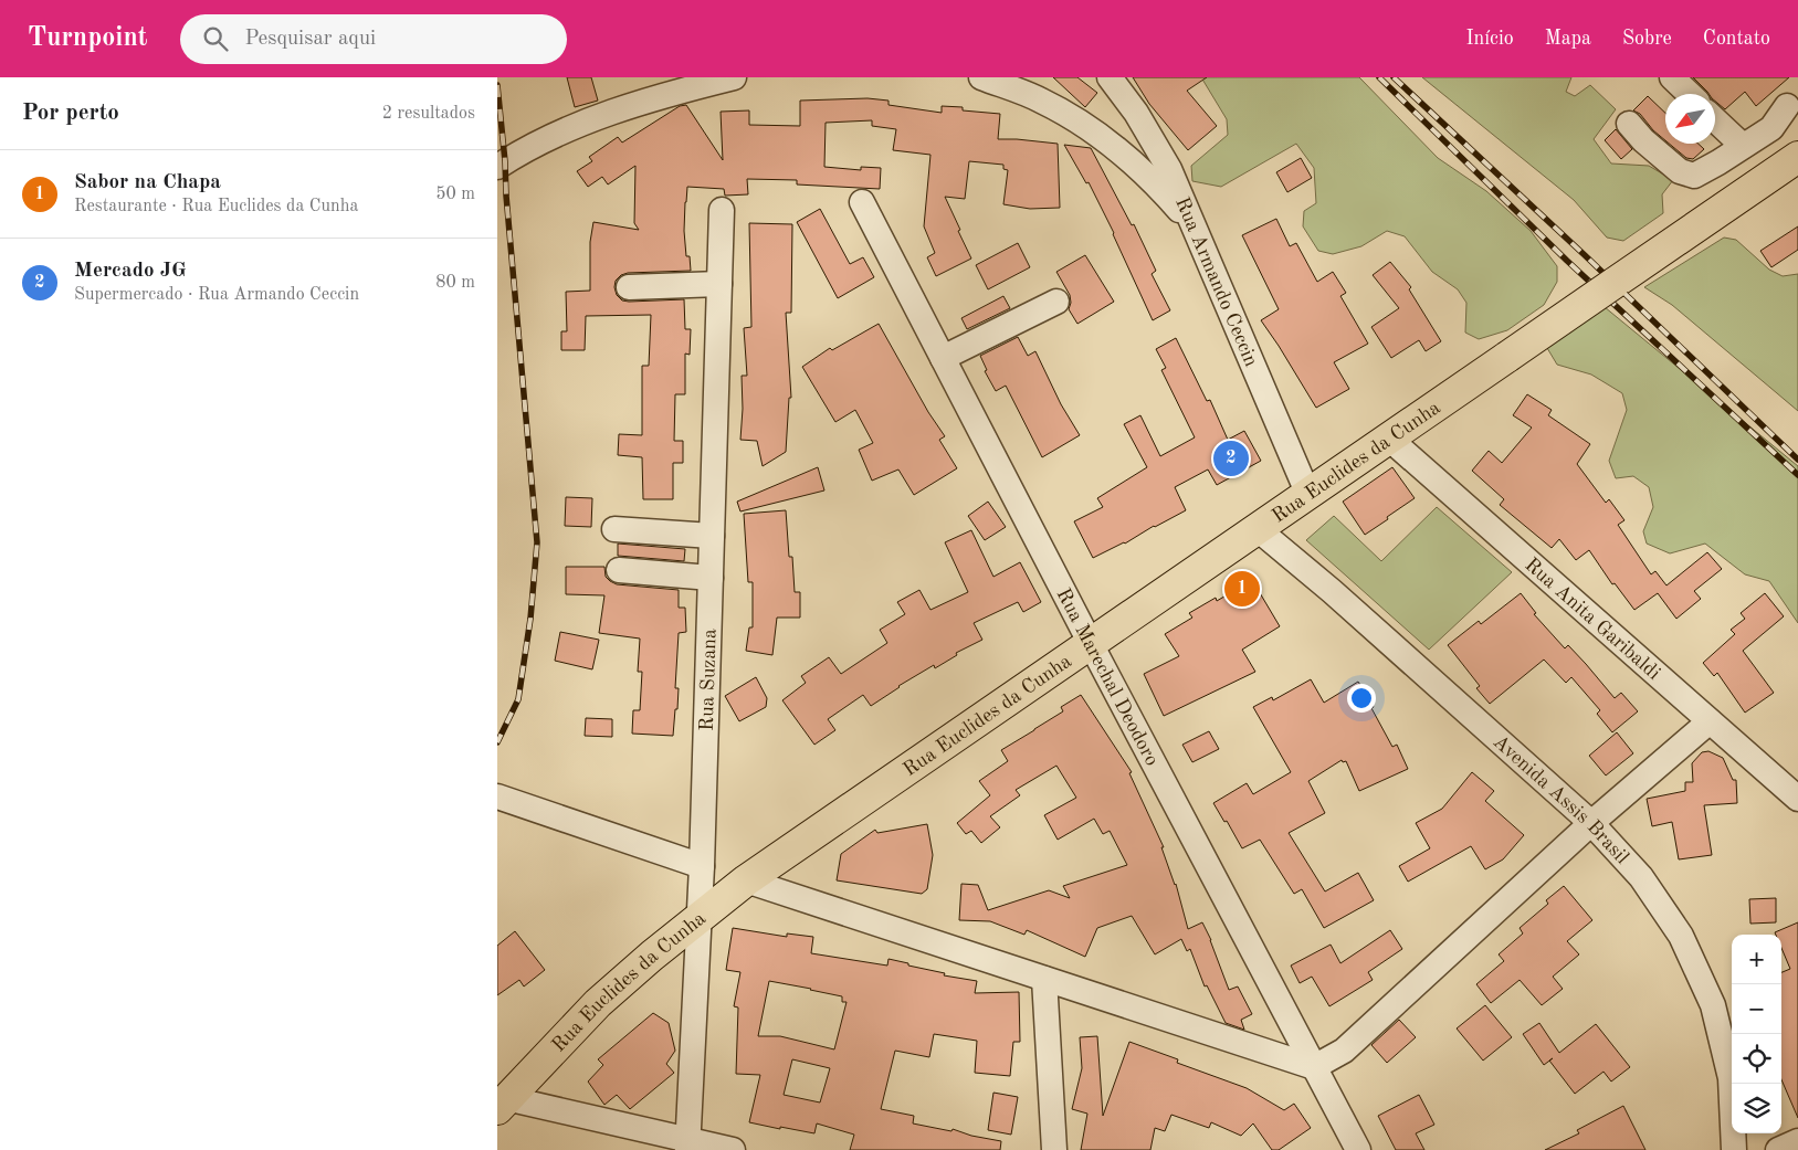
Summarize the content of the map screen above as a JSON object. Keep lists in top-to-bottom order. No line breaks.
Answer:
{"streets":{"main road":["Rua Euclides da Cunha"],"street":["Rua Armando Ceccin","Rua Anita Garibaldi","Rua Marechal Deodoro","Rua Suzana","Avenida Assis Brasil"]},"crossings":[["Rua Armando Ceccin","Rua Euclides da Cunha"],["Rua Euclides da Cunha","Rua Anita Garibaldi"],["Rua Euclides da Cunha","Rua Marechal Deodoro"],["Rua Euclides da Cunha","Rua Suzana"],["Rua Euclides da Cunha","Avenida Assis Brasil"]],"north":"bottom left","page":{"header":"Turnpoint","search":"Pesquisar aqui","nav":["Início","Mapa","Sobre","Contato"],"heading":["Por perto","2 resultados"],"list":[{"mark":"1","name":"Sabor na Chapa","note":"Restaurante · Rua Euclides da Cunha","value":"50 m"},{"mark":"2","name":"Mercado JG","note":"Supermercado · Rua Armando Ceccin","value":"80 m"}],"pins":["2","1"],"map_buttons":["+","−"]}}
